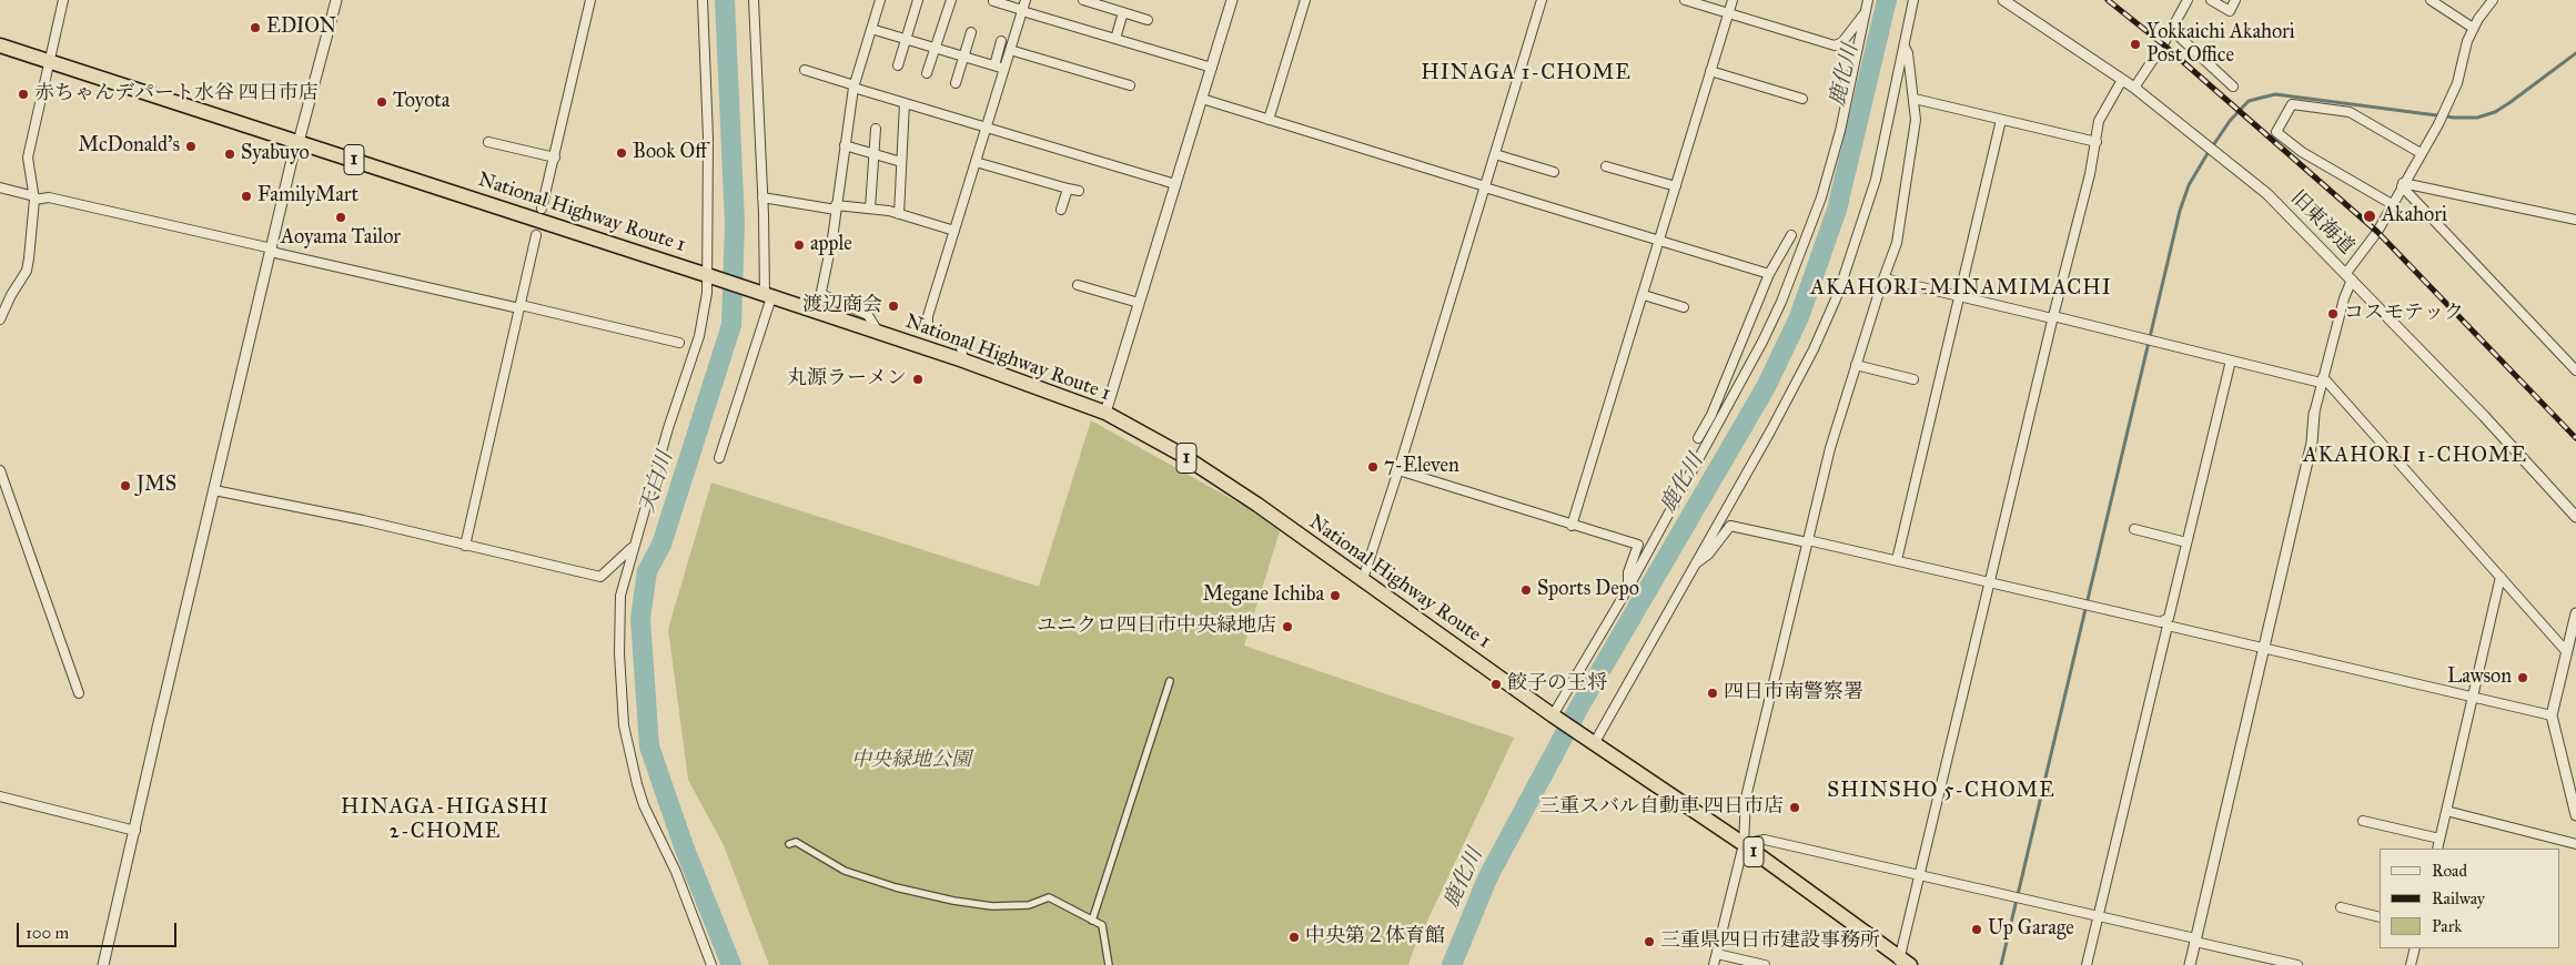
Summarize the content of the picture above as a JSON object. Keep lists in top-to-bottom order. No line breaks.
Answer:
{"streets":{"highway":["1","National Highway Route 1"],"street":["旧東海道"]},"districts":["HINAGA 1-CHOME","AKAHORI-MINAMIMACHI","AKAHORI 1-CHOME","SHINSHO 5-CHOME","HINAGA-HIGASHI 2-CHOME"],"water":["鹿化川","天白川"],"parks":["中央緑地公園"],"places":["EDION","Yokkaichi Akahori Post Office","赤ちゃんデパート水谷 四日市店","Toyota","McDonald's","Book Off","Syabuyo","FamilyMart","Akahori","Aoyama Tailor","apple","渡辺商会","コスモテック","丸源ラーメン","7-Eleven","JMS","Sports Depo","Megane Ichiba","ユニクロ四日市中央緑地店","Lawson","餃子の王将","四日市南警察署","三重スバル自動車 四日市店","Up Garage","中央第２体育館","三重県四日市建設事務所"],"legend":["Road","Railway","Park"],"scale_bar":"100 m"}
